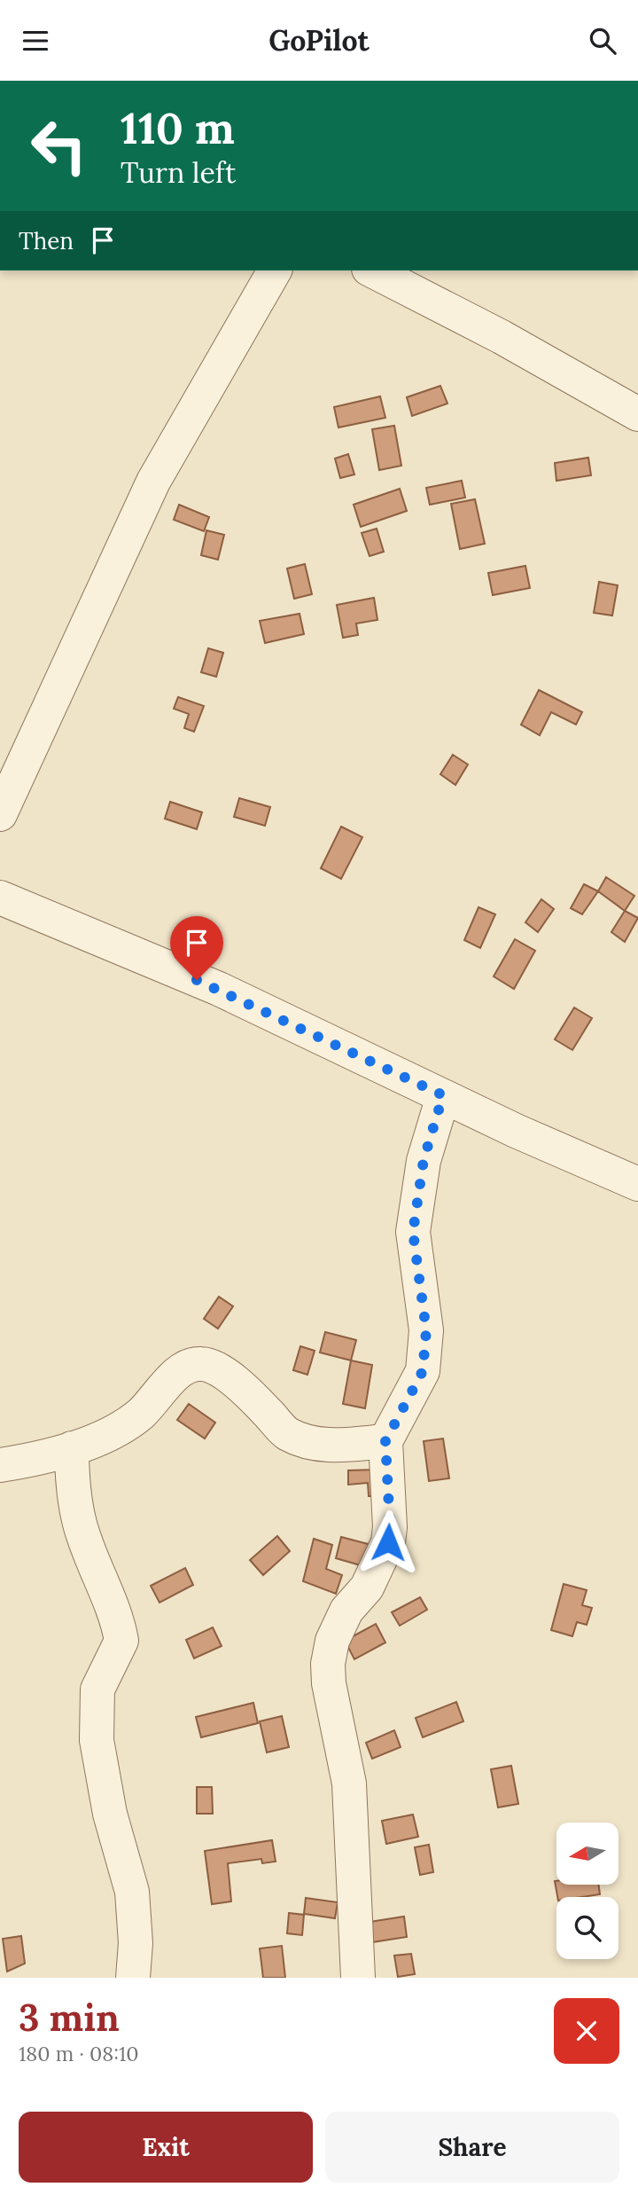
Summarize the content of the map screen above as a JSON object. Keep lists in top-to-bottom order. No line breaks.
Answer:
{"north":"left","page":{"header":"GoPilot","turn":["110 m","Turn left"],"then":"Then","heading":["3 min","180 m · 08:10"],"buttons":["Exit","Share"]}}
